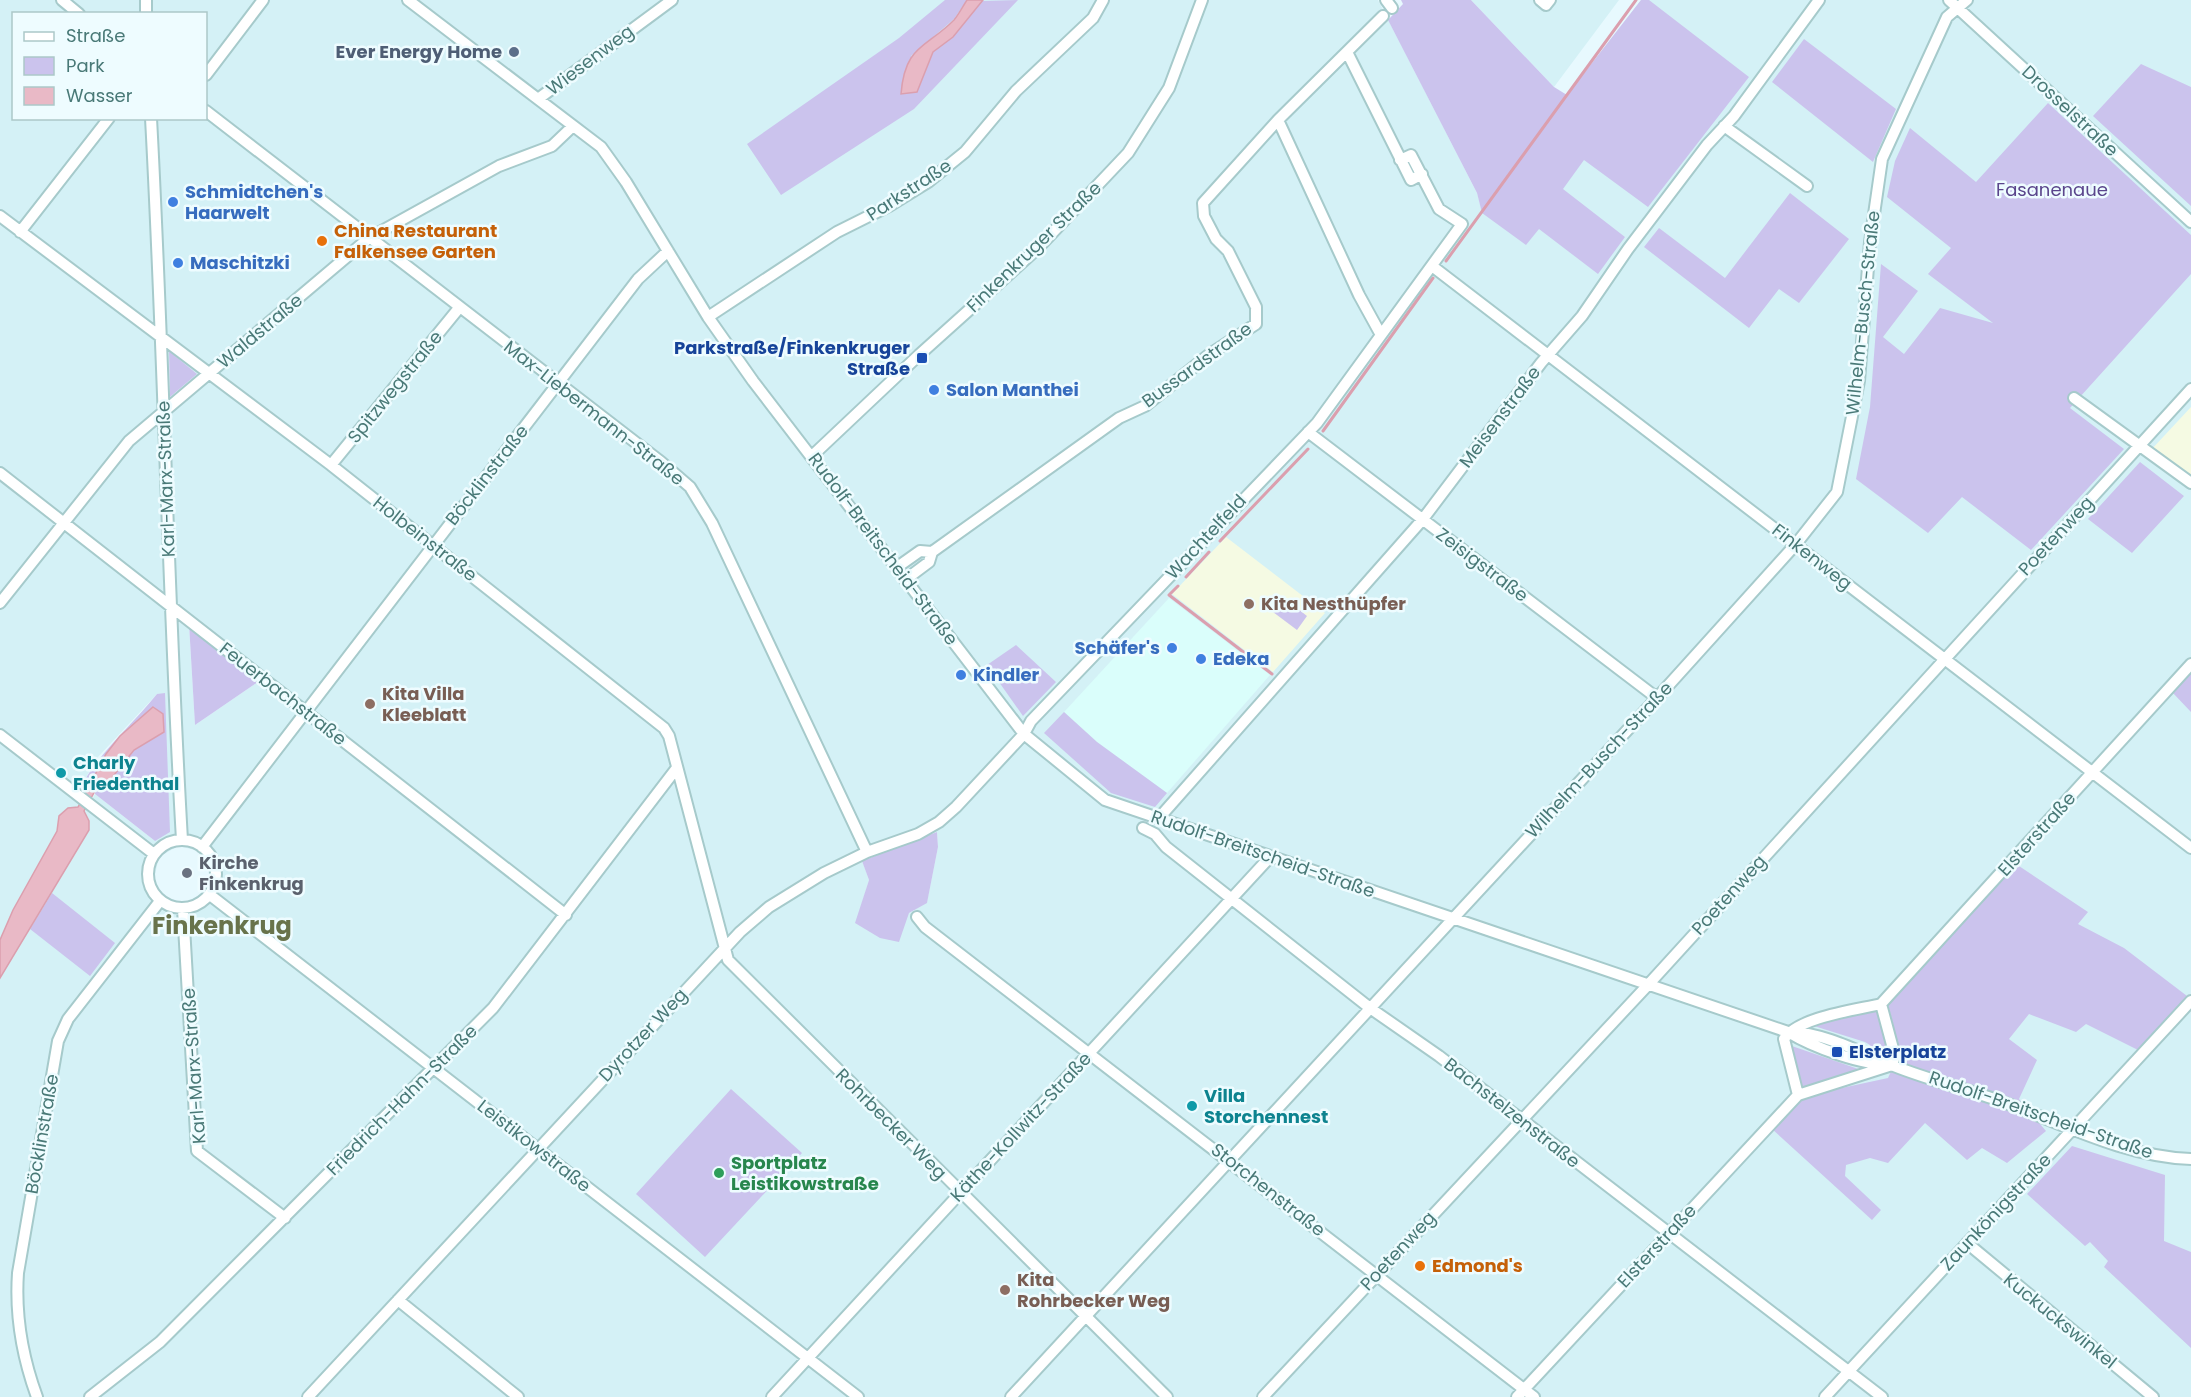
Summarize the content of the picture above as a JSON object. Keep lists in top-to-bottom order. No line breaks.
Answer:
{"streets":{"street":["Wiesenweg","Drosselstraße","Parkstraße","Finkenkruger Straße","Wilhelm-Busch-Straße","Waldstraße","Bussardstraße","Spitzwegstraße","Max-Liebermann-Straße","Meisenstraße","Böcklinstraße","Karl-Marx-Straße","Poetenweg","Wachtelfeld","Holbeinstraße","Rudolf-Breitscheid-Straße","Finkenweg","Zeisigstraße","Feuerbachstraße","Elsterstraße","Dyrotzer Weg","Friedrich-Hahn-Straße","Bachstelzenstraße","Rohrbecker Weg","Käthe-Kollwitz-Straße","Leistikowstraße","Storchenstraße","Zaunkönigstraße","Kuckuckswinkel"]},"crossings":[["Wiesenweg","Rudolf-Breitscheid-Straße"],["Drosselstraße","Wilhelm-Busch-Straße"],["Parkstraße","Rudolf-Breitscheid-Straße"],["Finkenkruger Straße","Rudolf-Breitscheid-Straße"],["Wilhelm-Busch-Straße","Rudolf-Breitscheid-Straße"],["Wilhelm-Busch-Straße","Finkenweg"],["Wilhelm-Busch-Straße","Zeisigstraße"],["Wilhelm-Busch-Straße","Bachstelzenstraße"],["Wilhelm-Busch-Straße","Rohrbecker Weg"],["Wilhelm-Busch-Straße","Storchenstraße"],["Waldstraße","Max-Liebermann-Straße"],["Waldstraße","Karl-Marx-Straße"],["Waldstraße","Holbeinstraße"],["Waldstraße","Rudolf-Breitscheid-Straße"],["Waldstraße","Feuerbachstraße"],["Bussardstraße","Wachtelfeld"],["Bussardstraße","Rudolf-Breitscheid-Straße"],["Spitzwegstraße","Max-Liebermann-Straße"],["Spitzwegstraße","Holbeinstraße"],["Max-Liebermann-Straße","Böcklinstraße"],["Max-Liebermann-Straße","Dyrotzer Weg"],["Meisenstraße","Rudolf-Breitscheid-Straße"],["Meisenstraße","Finkenweg"],["Meisenstraße","Zeisigstraße"],["Böcklinstraße","Karl-Marx-Straße"],["Böcklinstraße","Holbeinstraße"],["Böcklinstraße","Rudolf-Breitscheid-Straße"],["Böcklinstraße","Feuerbachstraße"],["Böcklinstraße","Leistikowstraße"],["Karl-Marx-Straße","Holbeinstraße"],["Karl-Marx-Straße","Feuerbachstraße"],["Karl-Marx-Straße","Friedrich-Hahn-Straße"],["Karl-Marx-Straße","Leistikowstraße"],["Poetenweg","Rudolf-Breitscheid-Straße"],["Poetenweg","Finkenweg"],["Poetenweg","Bachstelzenstraße"],["Poetenweg","Storchenstraße"],["Wachtelfeld","Rudolf-Breitscheid-Straße"],["Wachtelfeld","Finkenweg"],["Wachtelfeld","Zeisigstraße"],["Wachtelfeld","Dyrotzer Weg"],["Holbeinstraße","Dyrotzer Weg"],["Holbeinstraße","Friedrich-Hahn-Straße"],["Holbeinstraße","Rohrbecker Weg"],["Rudolf-Breitscheid-Straße","Dyrotzer Weg"],["Rudolf-Breitscheid-Straße","Käthe-Kollwitz-Straße"],["Rudolf-Breitscheid-Straße","Zaunkönigstraße"],["Finkenweg","Elsterstraße"],["Feuerbachstraße","Friedrich-Hahn-Straße"],["Elsterstraße","Bachstelzenstraße"],["Elsterstraße","Storchenstraße"],["Dyrotzer Weg","Rohrbecker Weg"],["Dyrotzer Weg","Leistikowstraße"],["Friedrich-Hahn-Straße","Leistikowstraße"],["Bachstelzenstraße","Käthe-Kollwitz-Straße"],["Bachstelzenstraße","Zaunkönigstraße"],["Rohrbecker Weg","Käthe-Kollwitz-Straße"],["Käthe-Kollwitz-Straße","Leistikowstraße"],["Käthe-Kollwitz-Straße","Storchenstraße"],["Zaunkönigstraße","Kuckuckswinkel"]],"districts":["Finkenkrug"],"parks":["Fasanenaue"],"places":{"other":["Ever Energy Home","Schmidtchen's Haarwelt","China Restaurant Falkensee Garten","Maschitzki","Salon Manthei","Kita Nesthüpfer","Schäfer's","Edeka","Kindler","Kita Villa Kleeblatt","Charly Friedenthal","Kirche Finkenkrug","Villa Storchennest","Sportplatz Leistikowstraße","Edmond's","Kita Rohrbecker Weg"],"transit":["Parkstraße/Finkenkruger Straße","Elsterplatz"]},"legend":["Straße","Park","Wasser"]}
